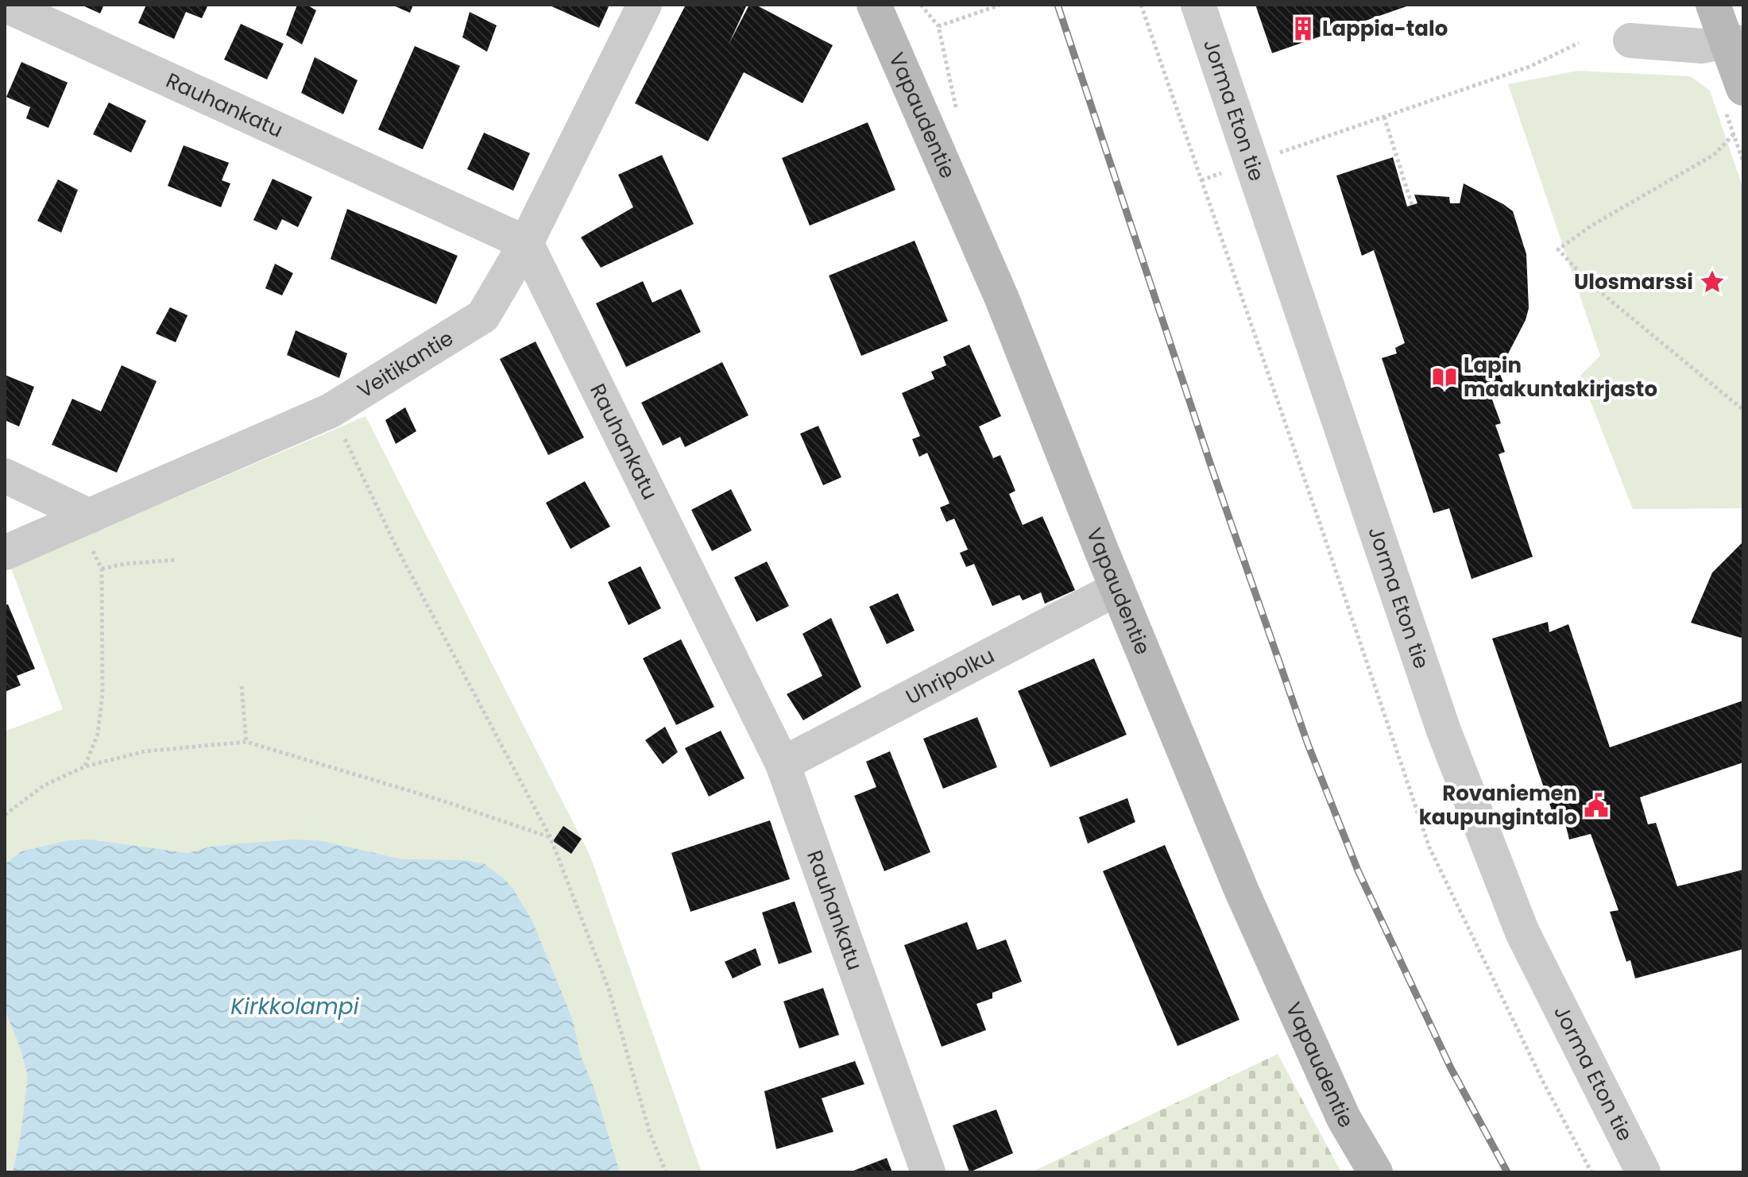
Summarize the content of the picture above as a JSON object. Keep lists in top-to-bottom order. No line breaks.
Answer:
{"streets":{"street":["Rauhankatu","Jorma Eton tie","Vapaudentie","Veitikantie","Uhripolku"]},"crossings":[["Rauhankatu","Veitikantie"],["Rauhankatu","Uhripolku"],["Vapaudentie","Uhripolku"]],"water":["Kirkkolampi"],"places":{"building":["Lappia-talo"],"place":["Ulosmarssi"],"library":["Lapin maakuntakirjasto"],"public building":["Rovaniemen kaupungintalo"]}}
